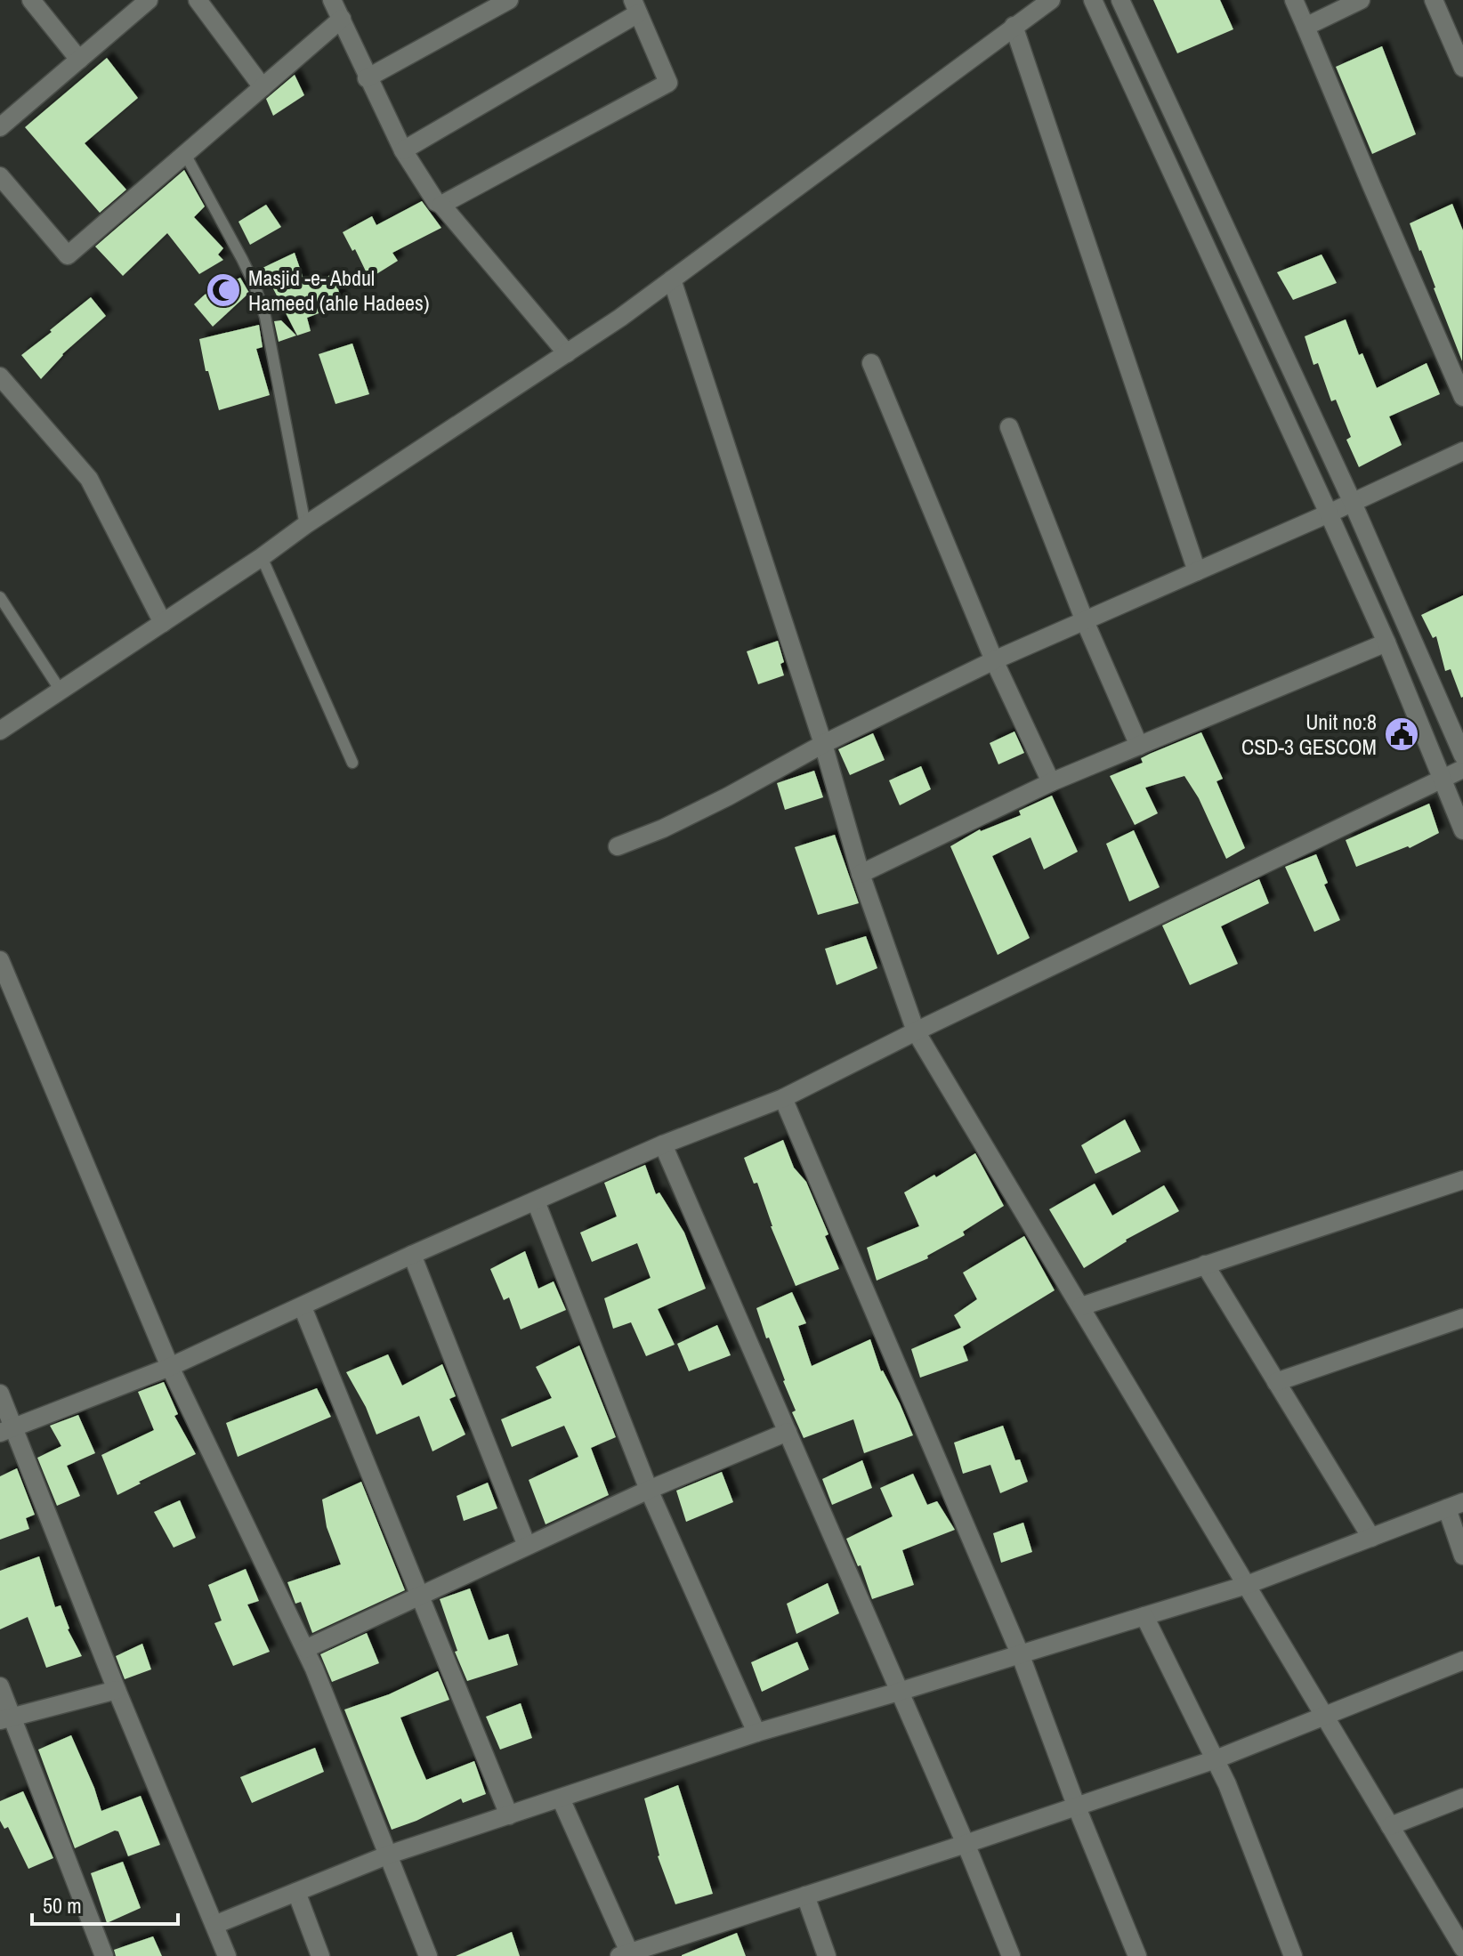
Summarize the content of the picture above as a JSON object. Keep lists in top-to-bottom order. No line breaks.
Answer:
{"places":{"mosque":["Masjid -e- Abdul Hameed (ahle Hadees)"],"public building":["Unit no:8 CSD-3 GESCOM"]},"scale_bar":"50 m"}
